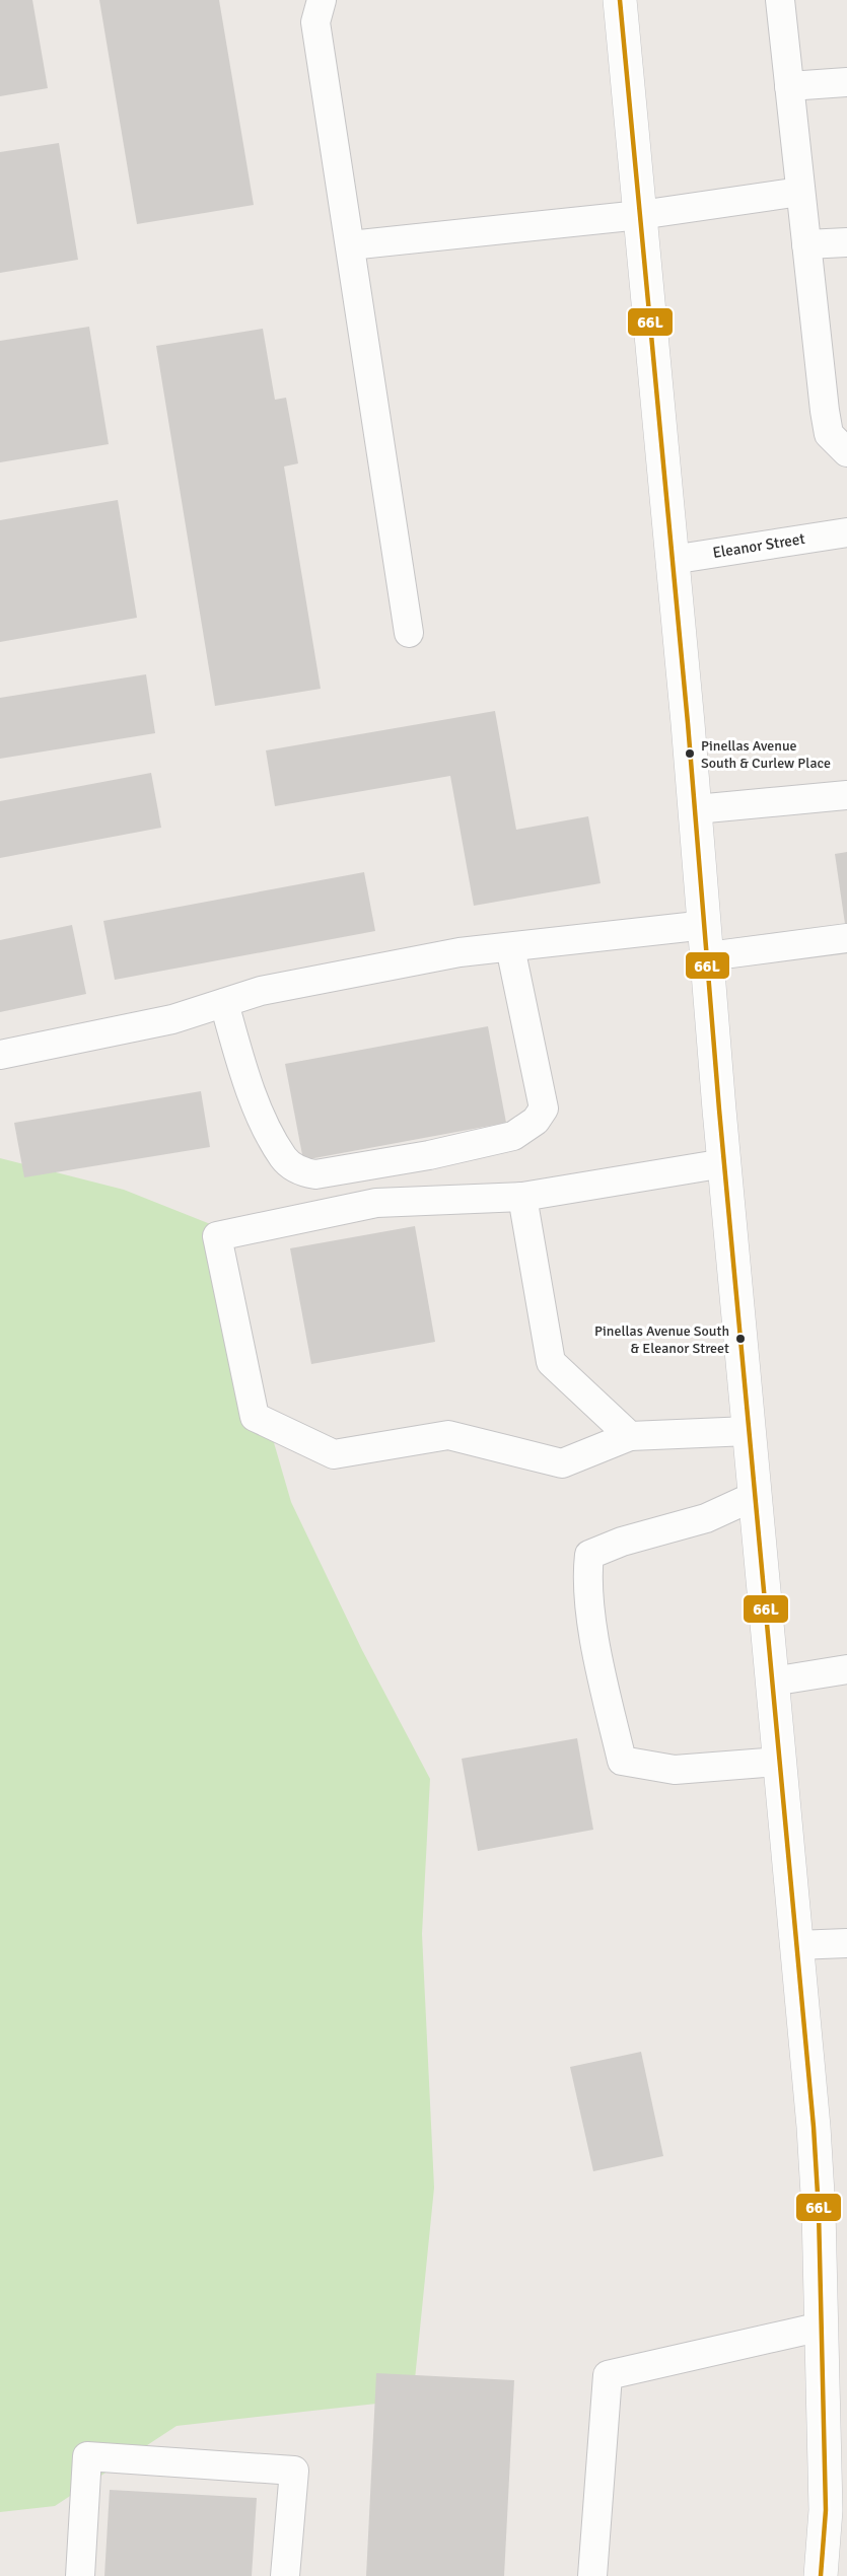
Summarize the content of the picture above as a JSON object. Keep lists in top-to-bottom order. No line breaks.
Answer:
{"streets":{"lane":["Eleanor Street"]},"places":["Pinellas Avenue South & Curlew Place","Pinellas Avenue South & Eleanor Street"],"lines":["transit line 66L"]}
